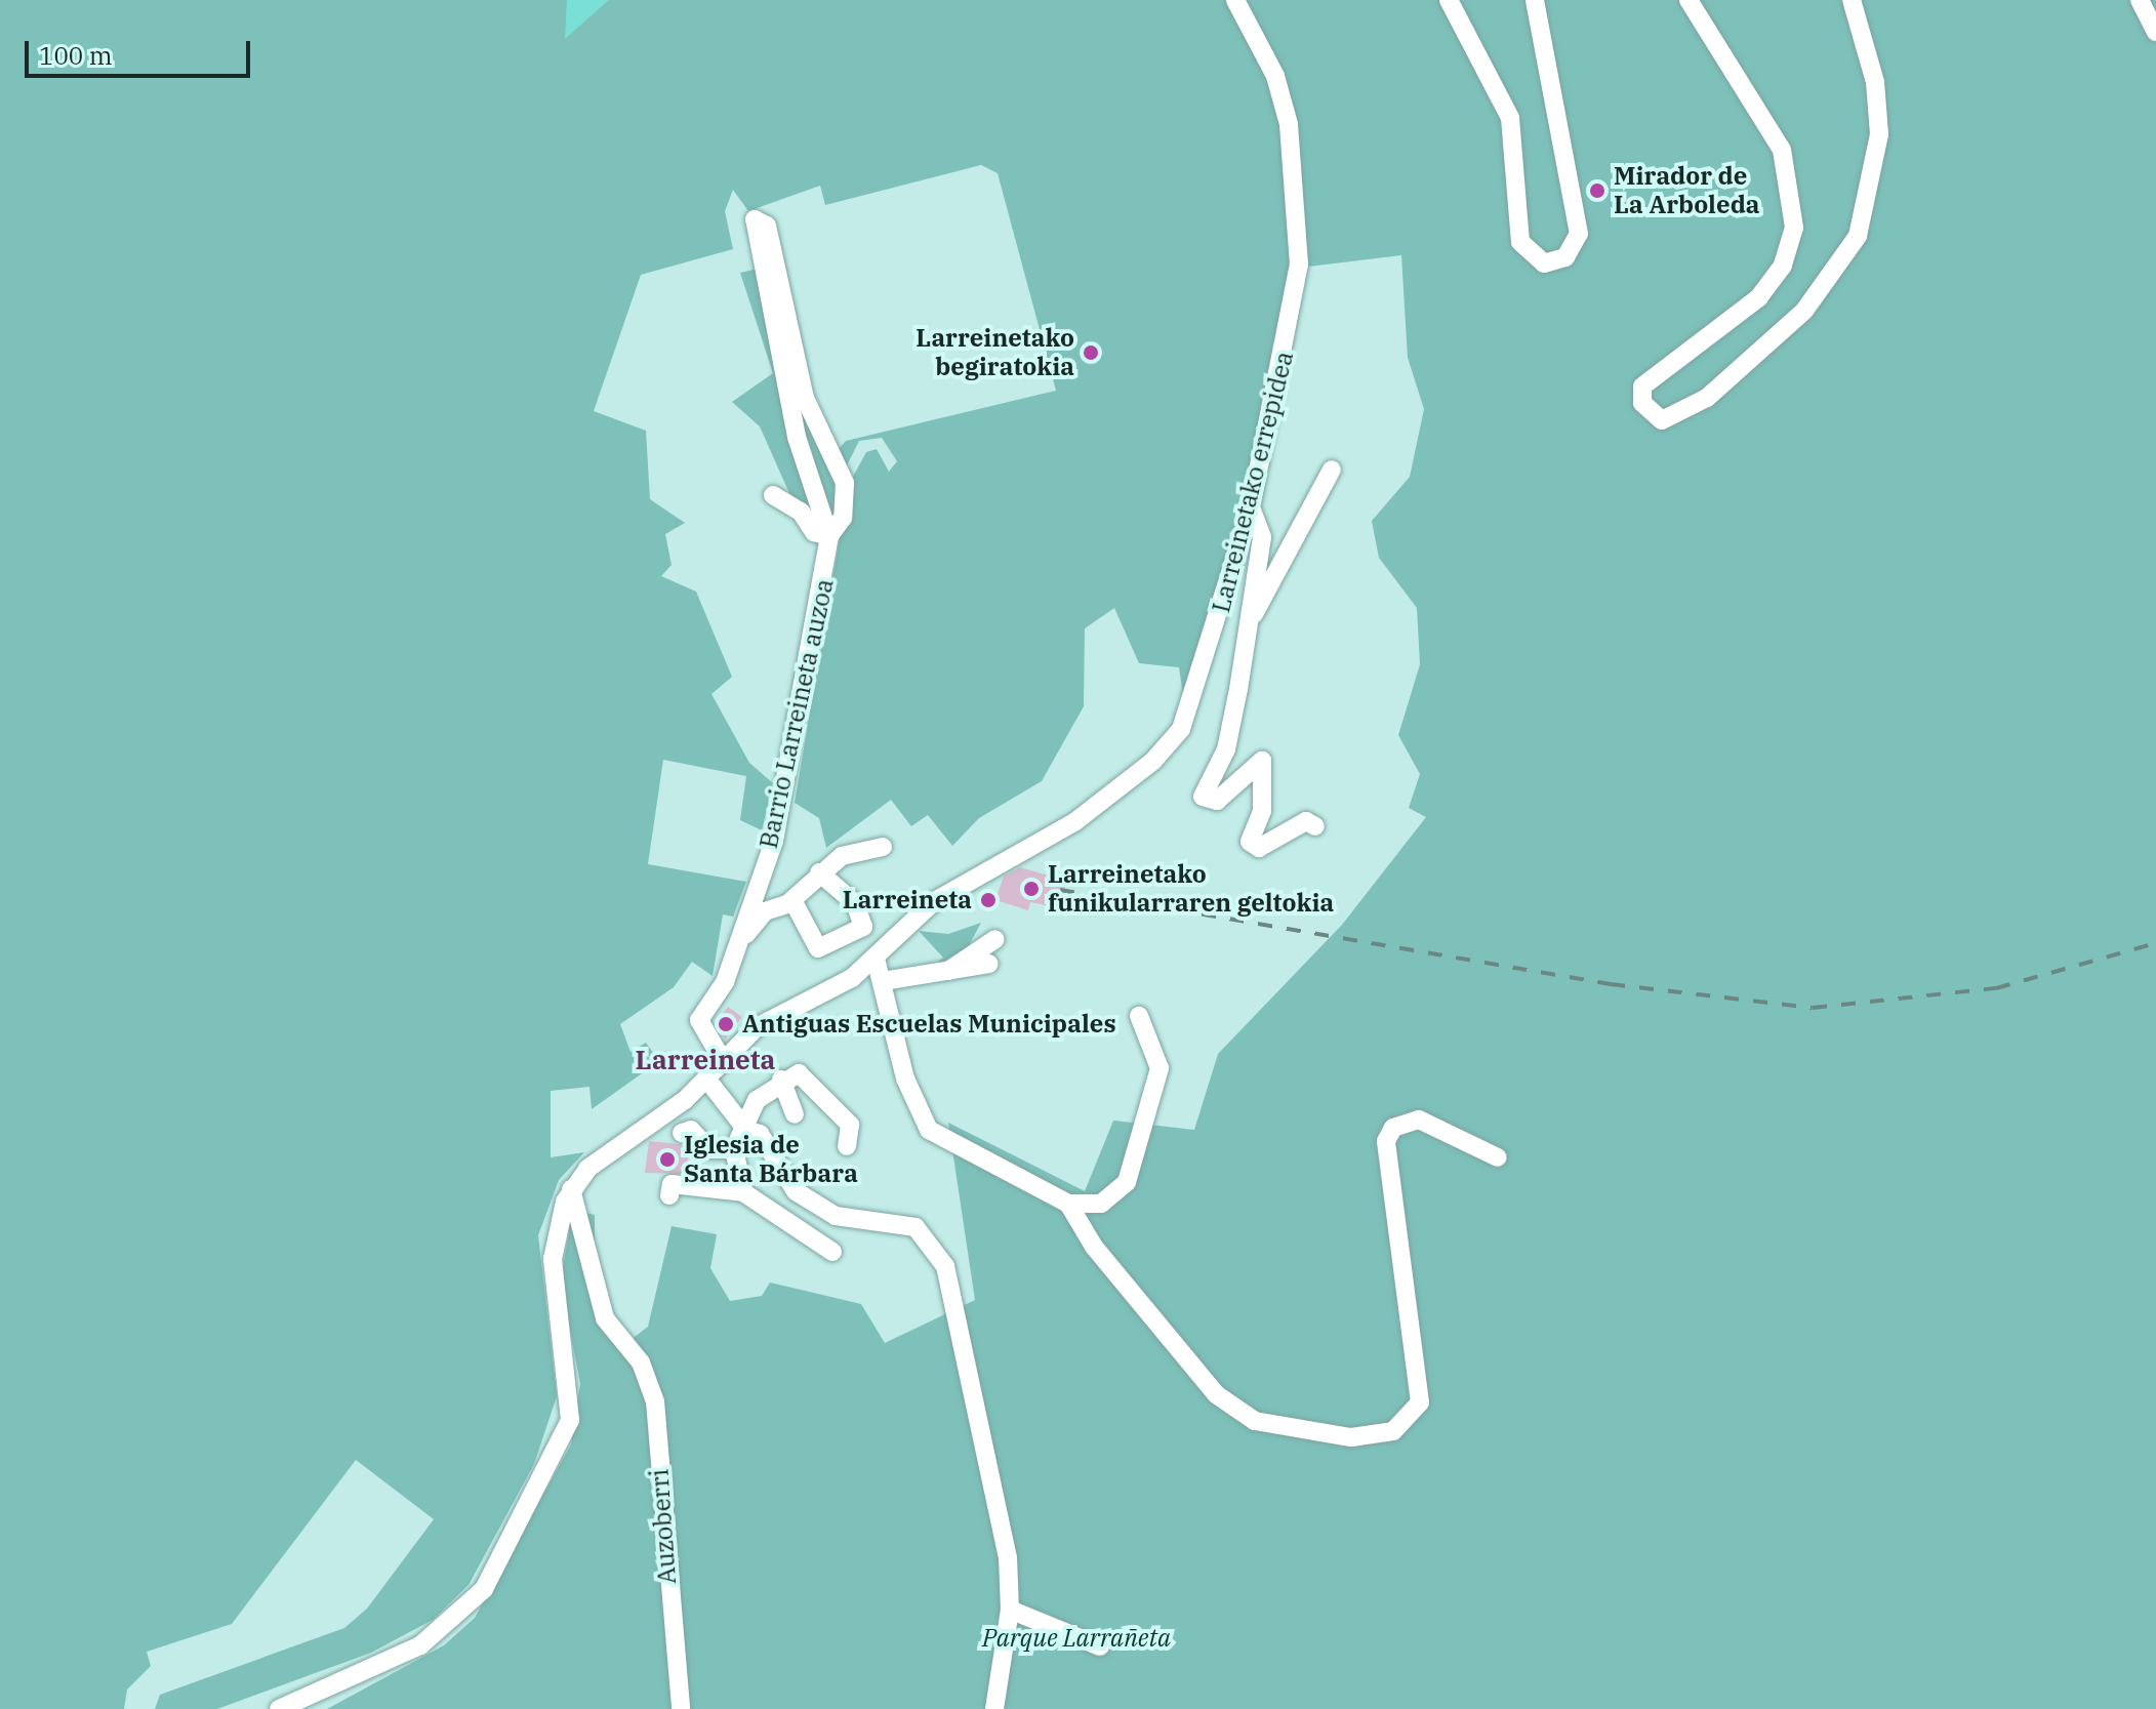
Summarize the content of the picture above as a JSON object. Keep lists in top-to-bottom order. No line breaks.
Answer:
{"streets":{"street":["Larreinetako errepidea","Barrio Larreineta auzoa","Auzoberri"]},"districts":["Larreineta"],"parks":["Parque Larrañeta"],"places":["Mirador de La Arboleda","Larreinetako begiratokia","Larreinetako funikularraren geltokia","Larreineta","Antiguas Escuelas Municipales","Iglesia de Santa Bárbara"],"scale_bar":"100 m"}
